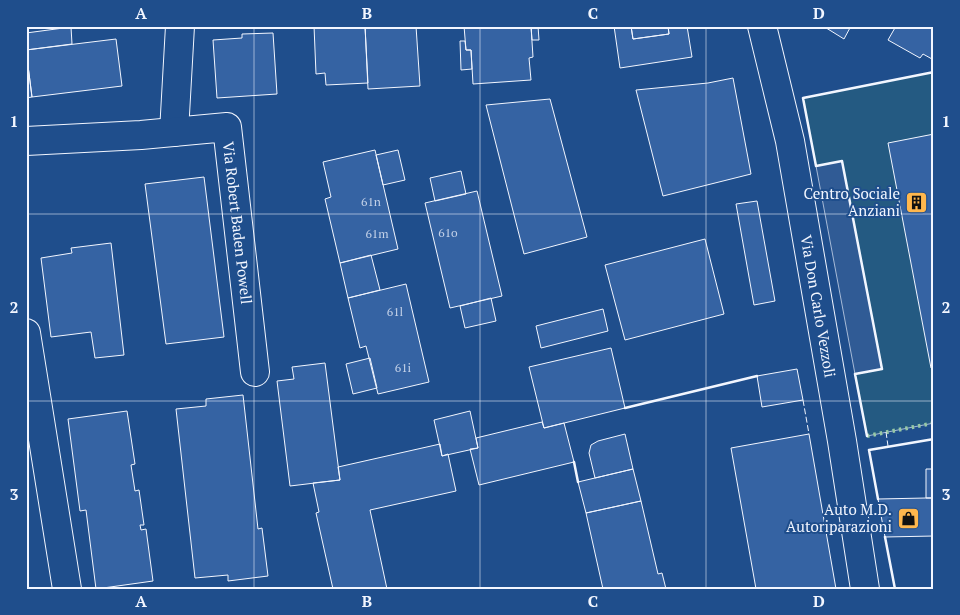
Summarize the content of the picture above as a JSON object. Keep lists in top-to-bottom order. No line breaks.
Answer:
{"streets":{"street":["Via Robert Baden Powell","Via Don Carlo Vezzoli"]},"places":{"building":["Centro Sociale Anziani"],"shop":["Auto M.D. Autoriparazioni"]},"house_numbers":["61n","61o","61m","61l","61i"],"grid":{"columns":["A","B","C","D"],"rows":["1","2","3"]}}
